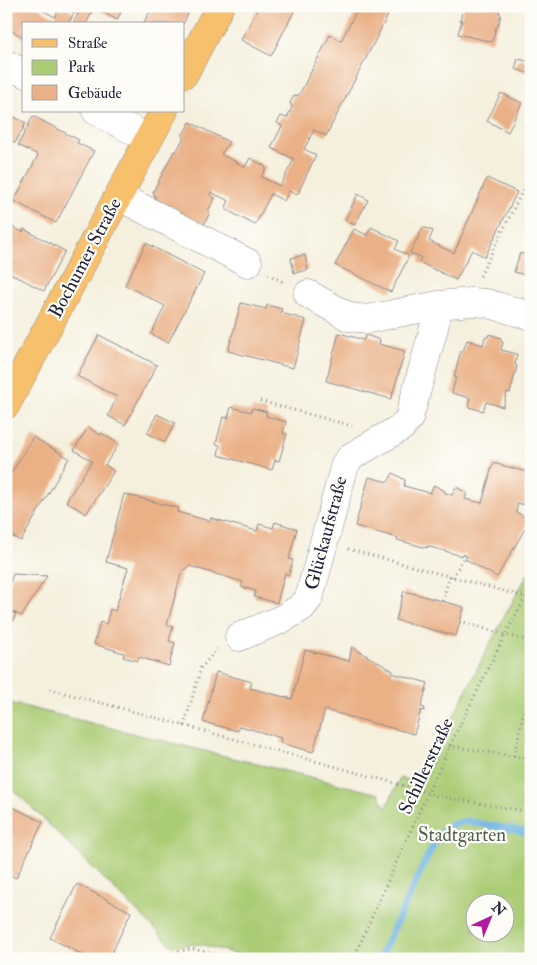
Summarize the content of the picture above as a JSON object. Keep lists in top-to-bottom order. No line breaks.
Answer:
{"streets":{"main road":["Bochumer Straße"],"street":["Glückaufstraße"],"path":["Schillerstraße"]},"parks":["Stadtgarten"],"legend":["Straße","Park","Gebäude"],"north":"top right"}
